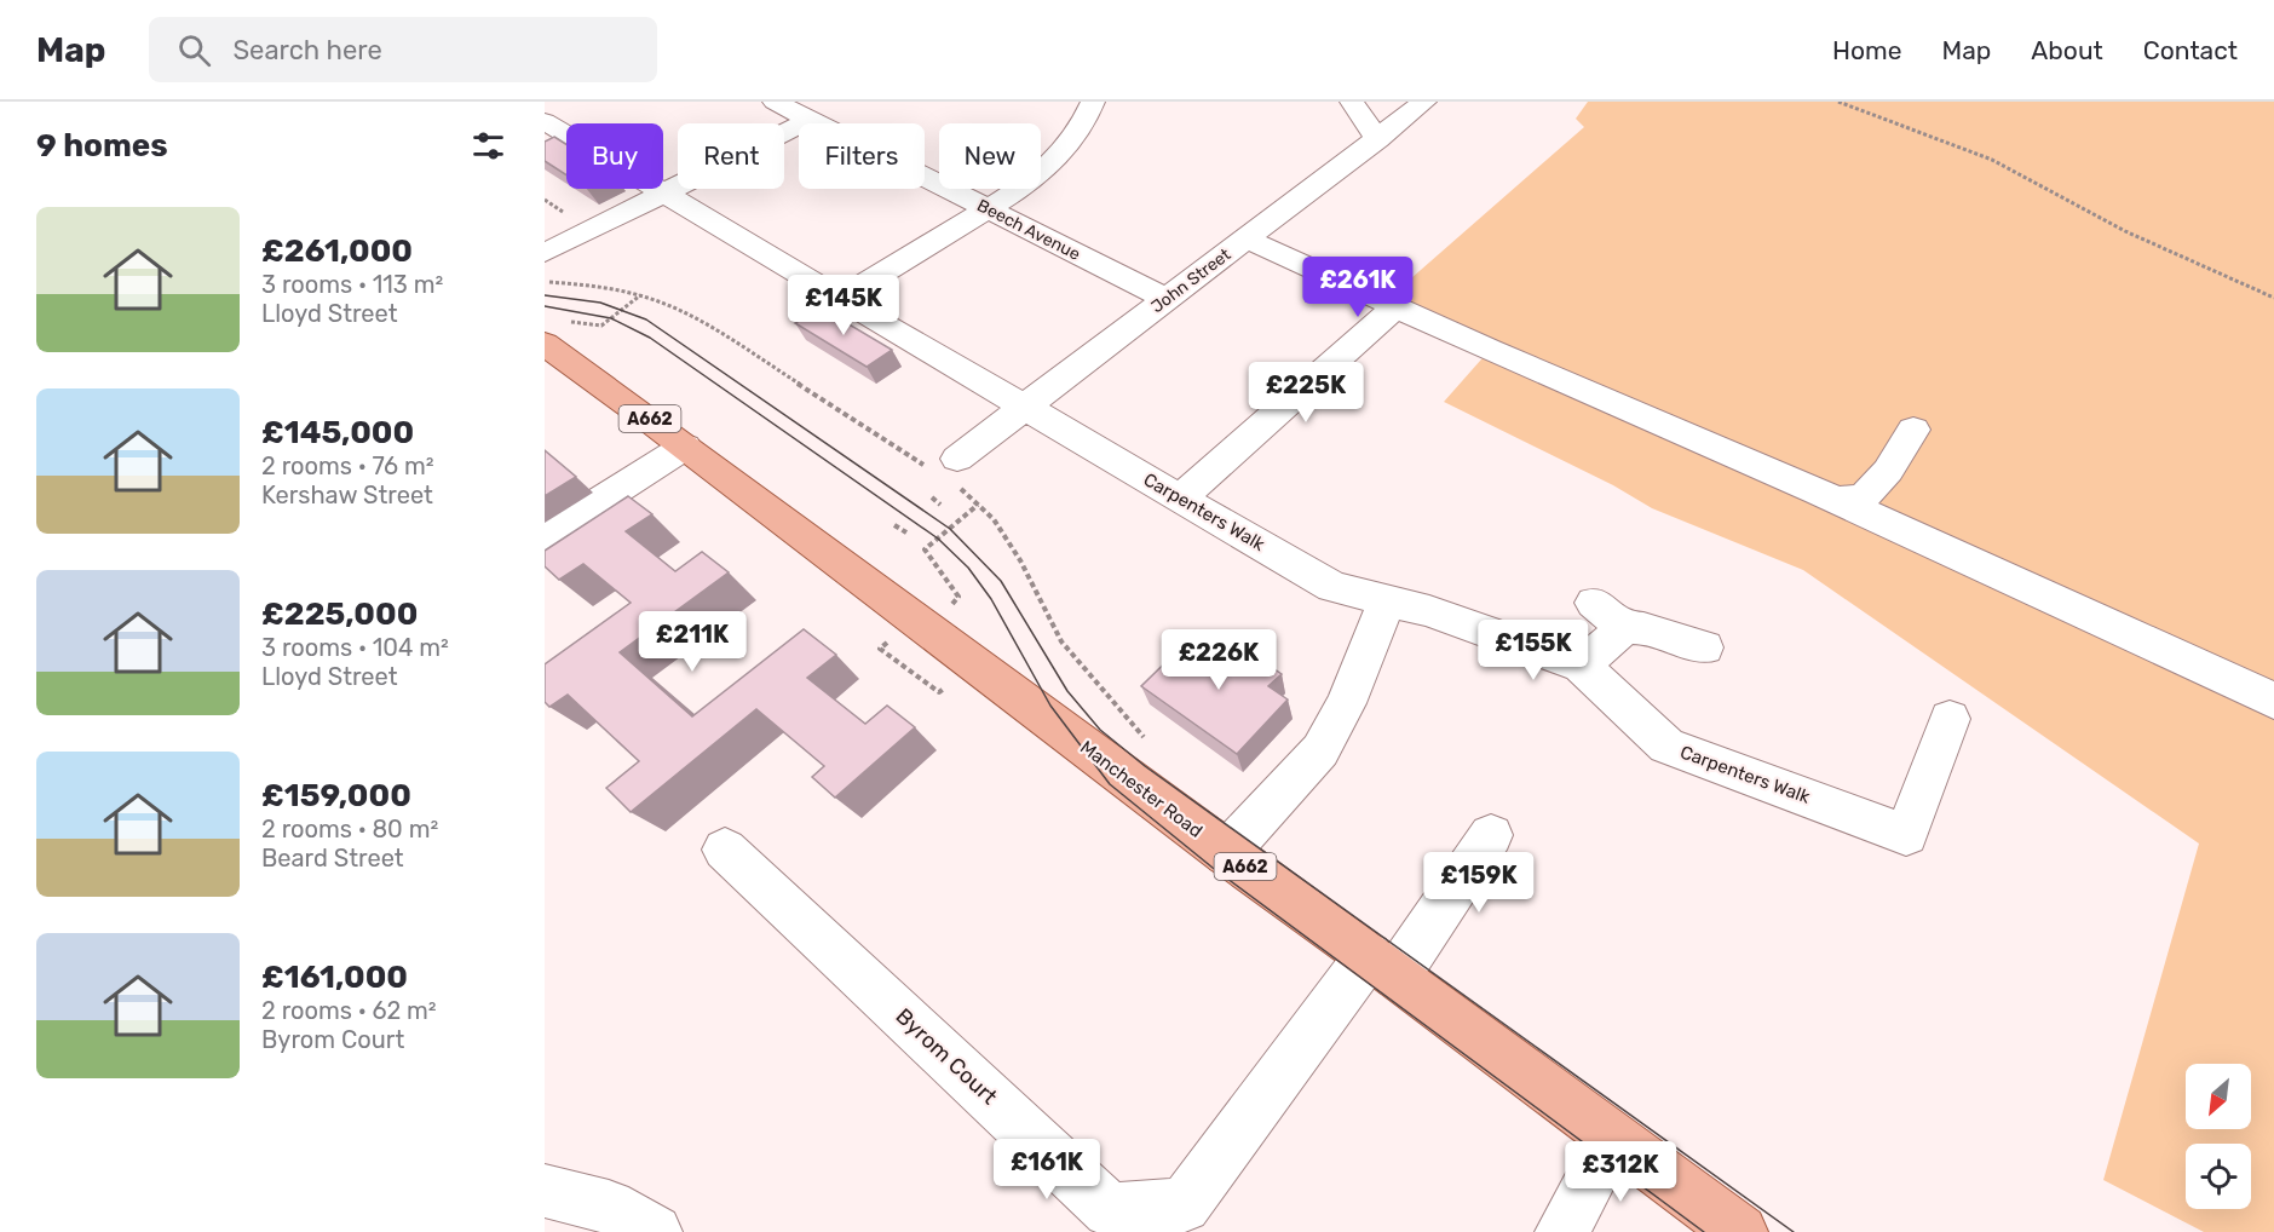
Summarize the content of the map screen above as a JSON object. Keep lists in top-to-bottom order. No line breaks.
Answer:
{"streets":{"main road":["A662","Manchester Road"],"street":["Beech Avenue","John Street","Carpenters Walk","Byrom Court"]},"crossings":[["Beech Avenue","John Street"],["John Street","Carpenters Walk"],["Manchester Road","Byrom Court"]],"north":"bottom left","page":{"header":"Map","search":"Search here","nav":["Home","Map","About","Contact"],"heading":"9 homes","chip":["Buy","Rent","Filters","New"],"list":[{"name":"£261,000","note":"3 rooms · 113 m² · Lloyd Street"},{"name":"£145,000","note":"2 rooms · 76 m² · Kershaw Street"},{"name":"£225,000","note":"3 rooms · 104 m² · Lloyd Street"},{"name":"£159,000","note":"2 rooms · 80 m² · Beard Street"},{"name":"£161,000","note":"2 rooms · 62 m² · Byrom Court"}],"price":["£261K","£145K","£225K","£211K","£155K","£226K","£159K","£161K","£312K"]}}
